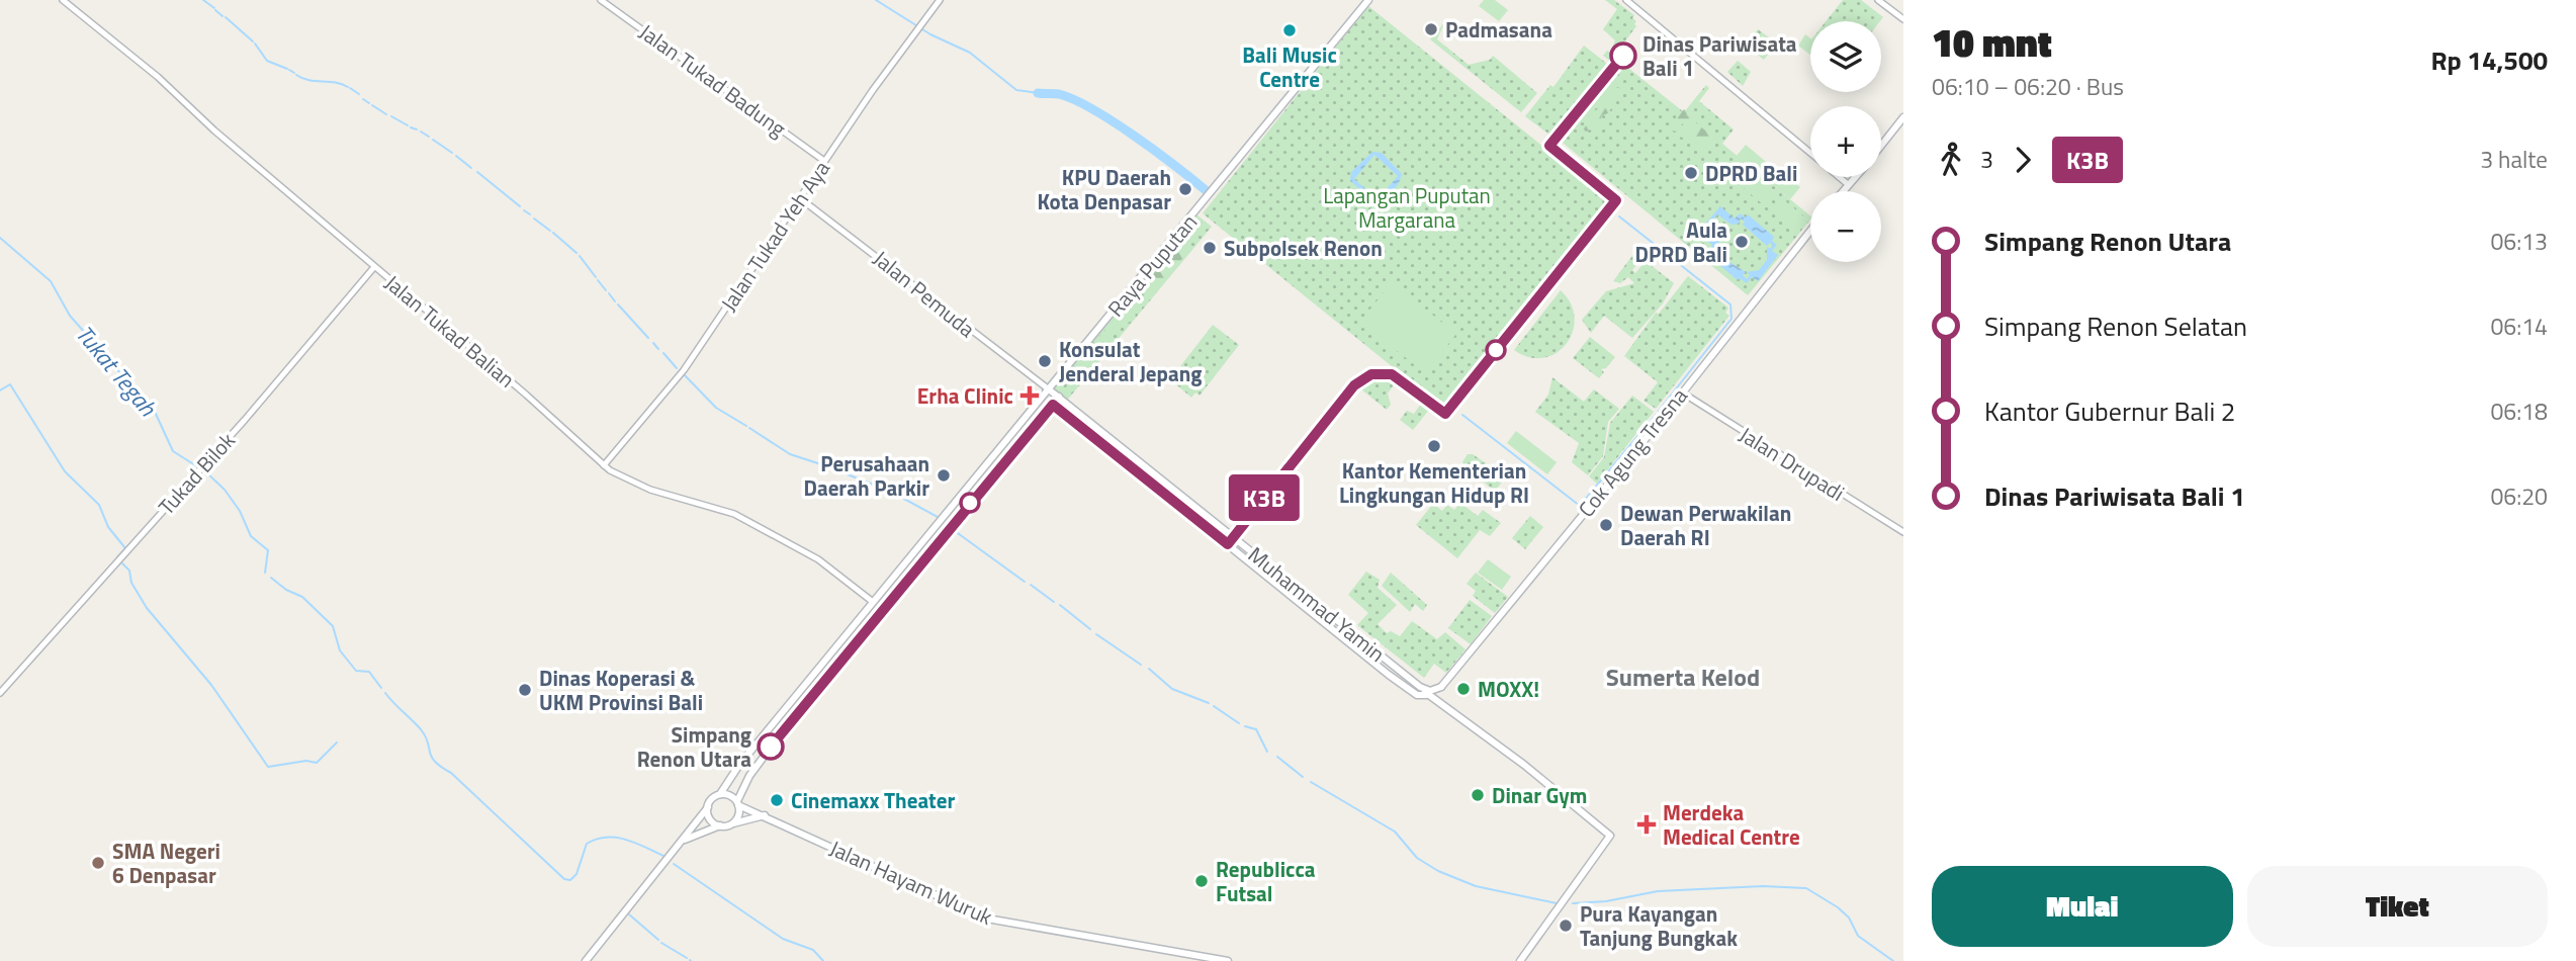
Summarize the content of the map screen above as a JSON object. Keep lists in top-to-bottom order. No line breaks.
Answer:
{"streets":{"main road":["Raya Puputan","Cok Agung Tresna","Muhammad Yamin","Jalan Hayam Wuruk"],"street":["Jalan Tukad Badung","Jalan Tukad Yeh Aya","Jalan Pemuda","Jalan Tukad Balian","Jalan Drupadi","Tukad Bilok"]},"crossings":[["Jalan Tukad Badung","Jalan Tukad Yeh Aya"],["Jalan Tukad Yeh Aya","Jalan Pemuda"],["Jalan Tukad Yeh Aya","Jalan Tukad Balian"],["Raya Puputan","Jalan Pemuda"],["Raya Puputan","Jalan Tukad Balian"],["Raya Puputan","Muhammad Yamin"],["Raya Puputan","Jalan Hayam Wuruk"],["Jalan Pemuda","Muhammad Yamin"],["Jalan Tukad Balian","Tukad Bilok"],["Cok Agung Tresna","Jalan Drupadi"]],"districts":["Sumerta Kelod"],"water":["Tukat Tegah"],"parks":["Lapangan Puputan Margarana"],"places":{"other":["Padmasana","Bali Music Centre","Dinas Pariwisata Bali 1","DPRD Bali","KPU Daerah Kota Denpasar","Aula DPRD Bali","Subpolsek Renon","Konsulat Jenderal Jepang","Kantor Kementerian Lingkungan Hidup RI","Perusahaan Daerah Parkir","Dewan Perwakilan Daerah RI","MOXX!","Dinas Koperasi & UKM Provinsi Bali","Simpang Renon Utara","Dinar Gym","Cinemaxx Theater","SMA Negeri 6 Denpasar","Republicca Futsal","Pura Kayangan Tanjung Bungkak"],"health":["Erha Clinic","Merdeka Medical Centre"]},"lines":["bus line K3B"],"page":{"on_map":"K3B","heading":["10 mnt","06:10 – 06:20 · Bus","Rp 14,500"],"map_buttons":["+","−"],"legs":["3","K3B","3 halte"],"list":[{"name":"Simpang Renon Utara","value":"06:13"},{"name":"Simpang Renon Selatan","value":"06:14"},{"name":"Kantor Gubernur Bali 2","value":"06:18"},{"name":"Dinas Pariwisata Bali 1","value":"06:20"}],"buttons":["Mulai","Tiket"]}}
